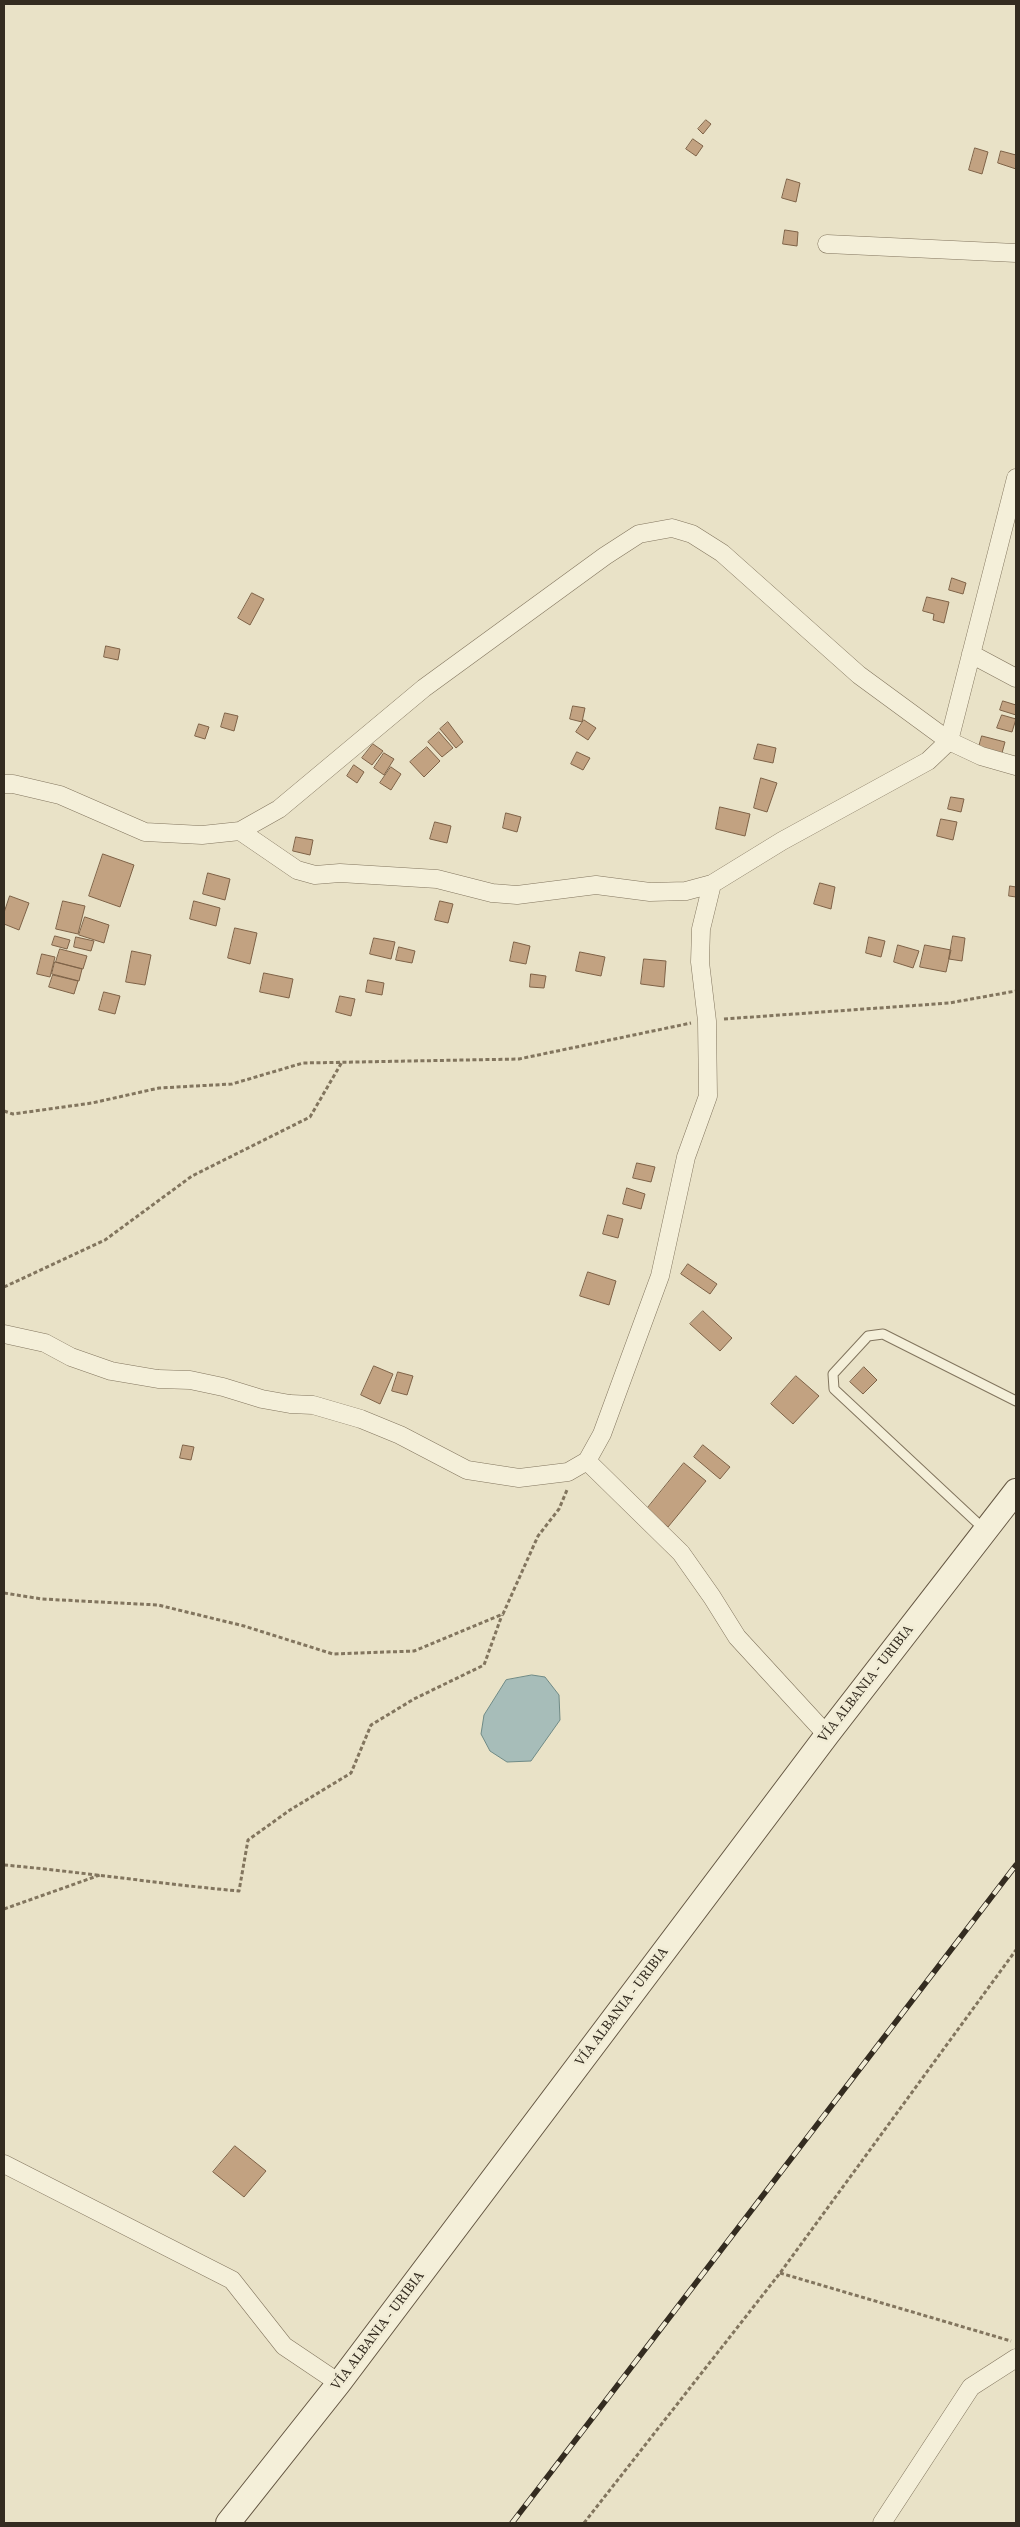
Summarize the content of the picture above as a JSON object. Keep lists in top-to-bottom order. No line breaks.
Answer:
{"streets":{"main road":["VÍA ALBANIA - URIBIA"]}}
